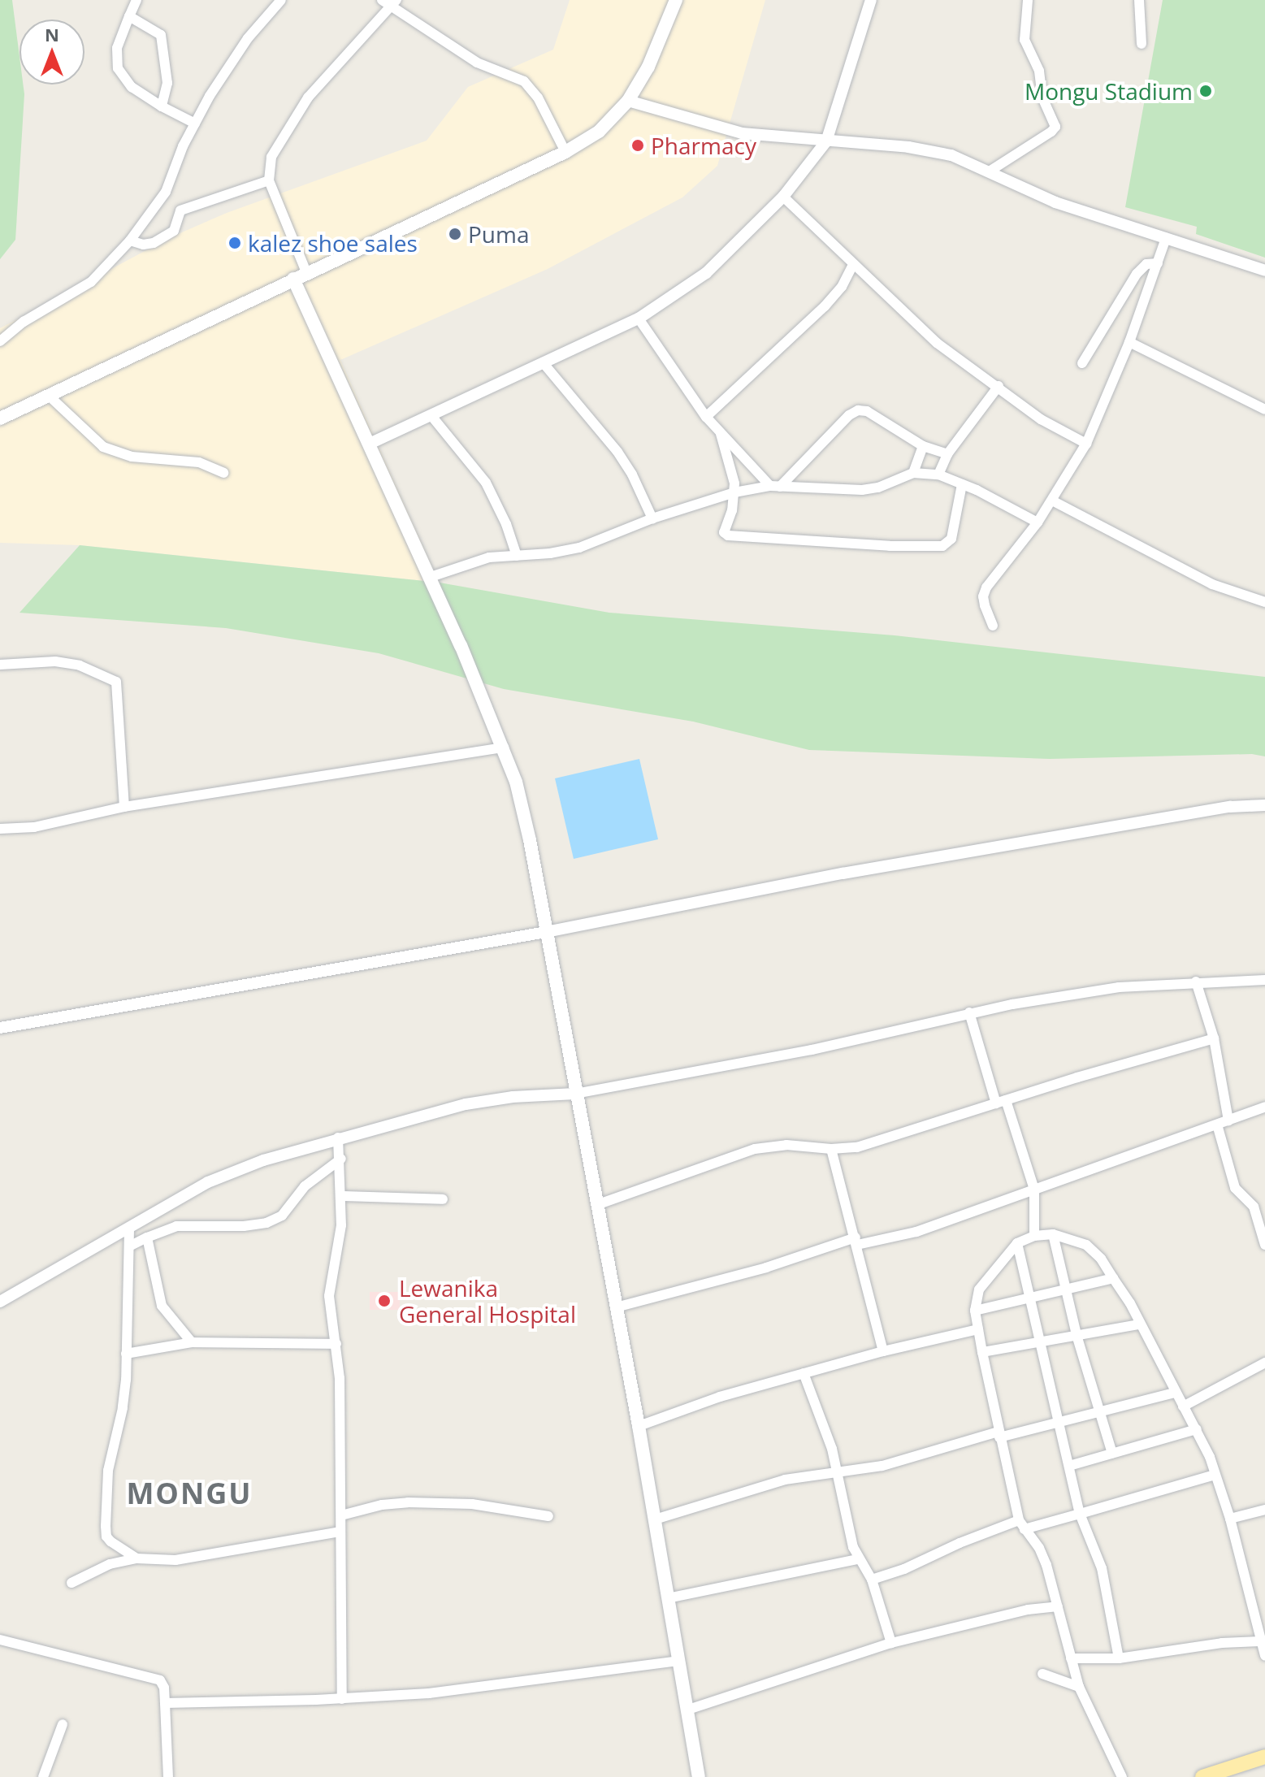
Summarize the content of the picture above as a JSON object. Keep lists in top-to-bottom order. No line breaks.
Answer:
{"districts":["MONGU"],"places":["Mongu Stadium","Pharmacy","Puma","kalez shoe sales","Lewanika General Hospital"],"north":"top"}
